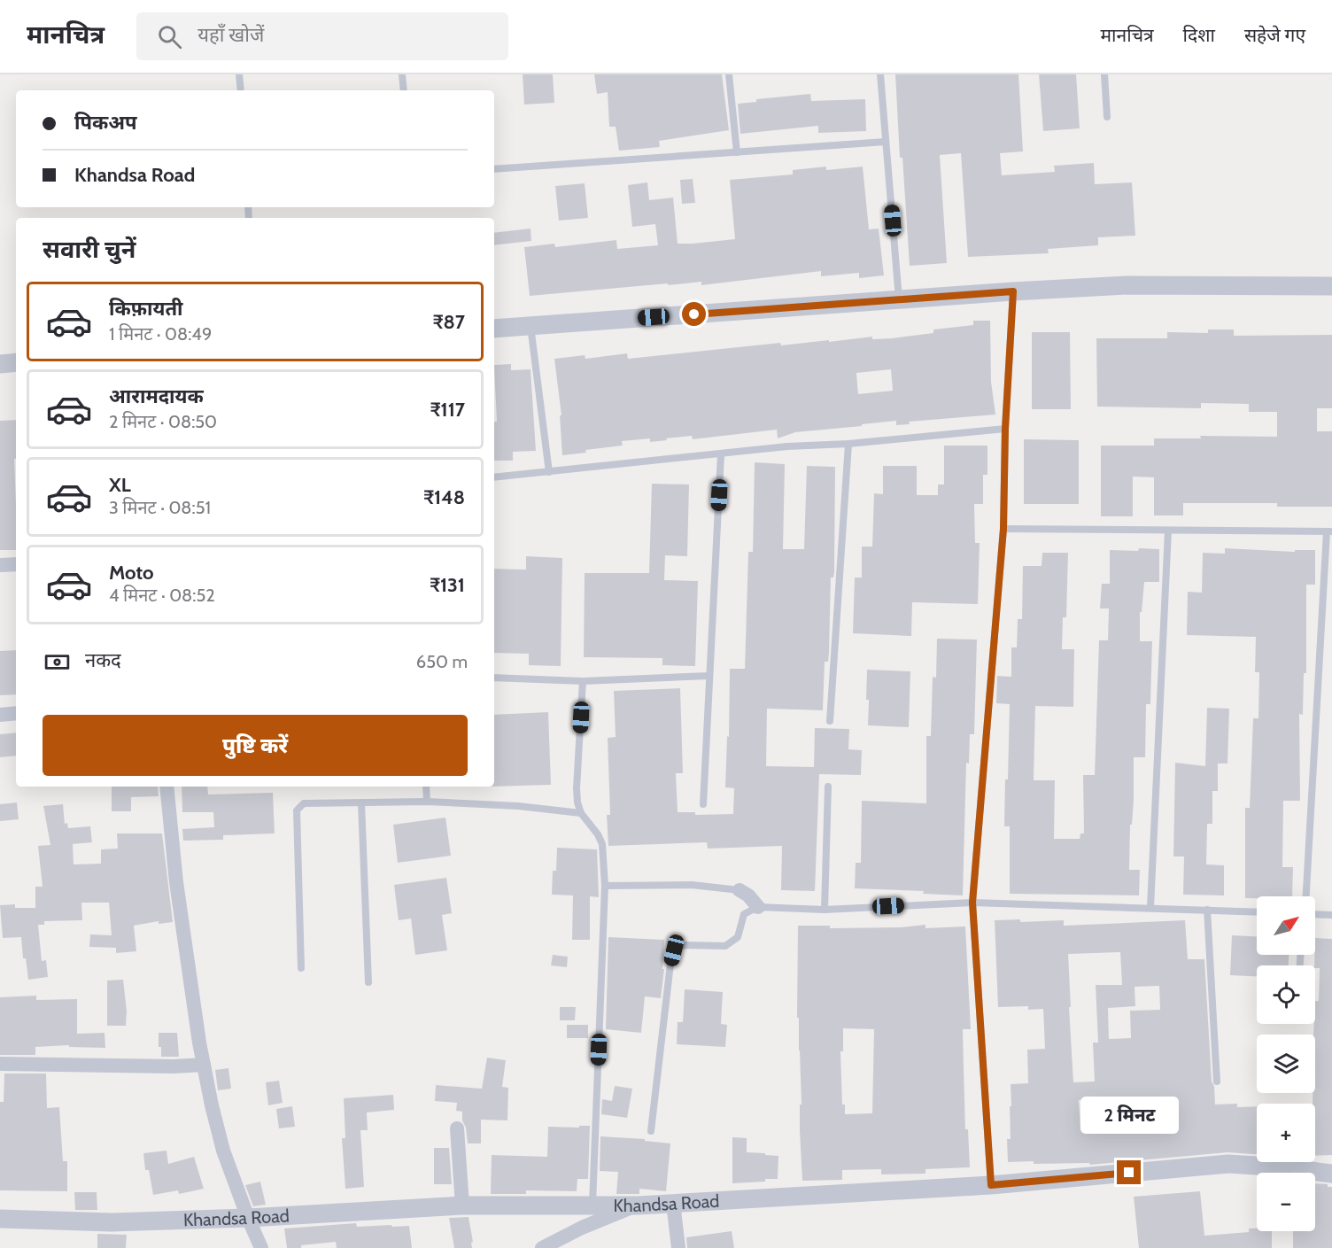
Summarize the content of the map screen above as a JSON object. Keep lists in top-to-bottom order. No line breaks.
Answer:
{"streets":{"street":["Khandsa Road"]},"north":"top right","page":{"header":"मानचित्र","search":"यहाँ खोजें","nav":["मानचित्र","दिशा","सहेजे गए"],"banner":["पिकअप","Khandsa Road"],"heading":"सवारी चुनें","list":[{"name":"किफ़ायती","note":"1 मिनट · 08:49","value":"₹87"},{"name":"आरामदायक","note":"2 मिनट · 08:50","value":"₹117"},{"name":"XL","note":"3 मिनट · 08:51","value":"₹148"},{"name":"Moto","note":"4 मिनट · 08:52","value":"₹131"}],"pay":["नकद","650 m"],"buttons":"पुष्टि करें","map_buttons":["+","−"],"bubble":"2 मिनट"}}
